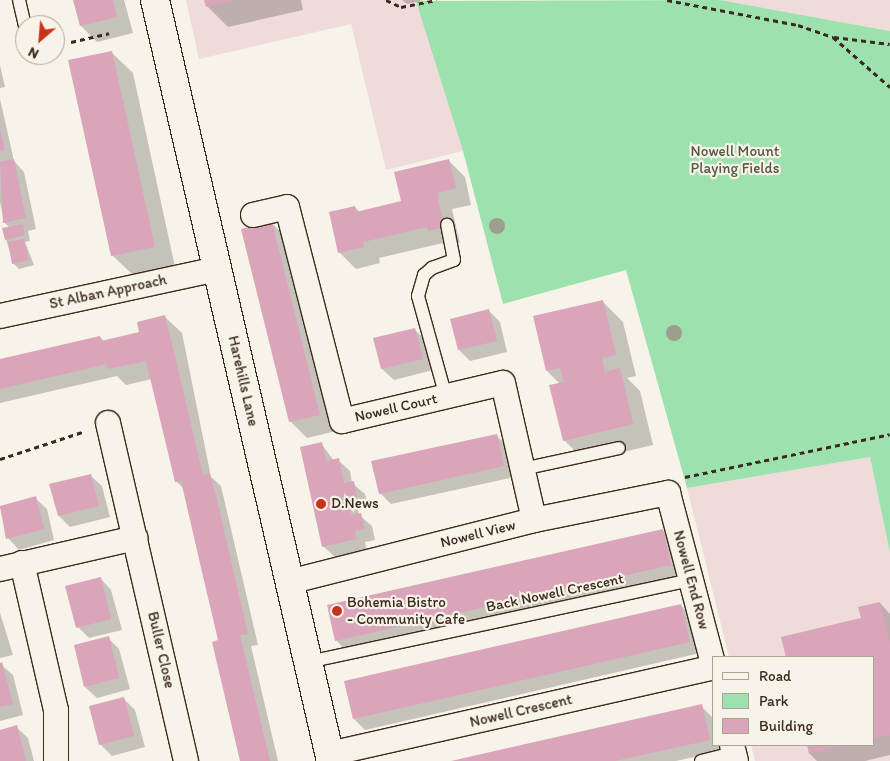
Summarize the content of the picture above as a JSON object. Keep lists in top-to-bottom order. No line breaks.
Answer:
{"streets":{"main road":["Harehills Lane"],"street":["St Alban Approach","Nowell Court","Nowell View","Nowell End Row","Buller Close","Nowell Crescent"],"lane":["Back Nowell Crescent"]},"crossings":[["St Alban Approach","Harehills Lane"],["Harehills Lane","Nowell View"],["Harehills Lane","Back Nowell Crescent"],["Harehills Lane","Nowell Crescent"],["Nowell Court","Nowell View"],["Nowell View","Nowell End Row"],["Nowell End Row","Back Nowell Crescent"]],"parks":["Nowell Mount Playing Fields"],"places":["D.News","Bohemia Bistro - Community Cafe"],"legend":["Road","Park","Building"],"north":"bottom left"}
